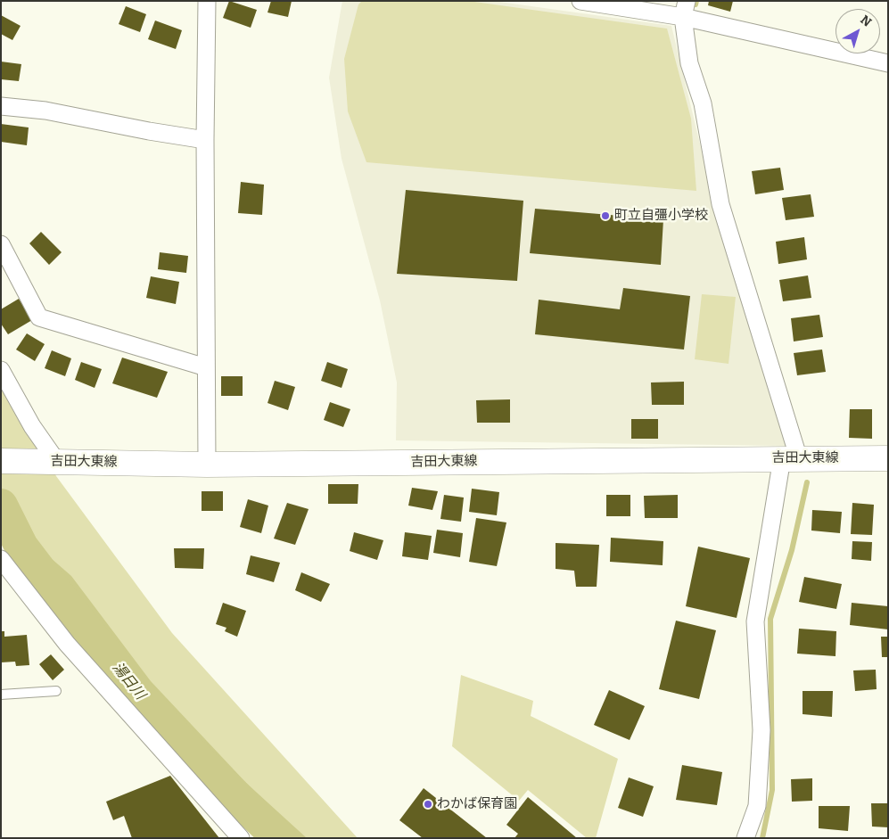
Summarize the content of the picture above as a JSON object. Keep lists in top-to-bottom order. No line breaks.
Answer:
{"streets":{"main road":["吉田大東線"]},"water":["湯日川"],"places":["町立自彊小学校","わかば保育園"],"north":"top right"}
